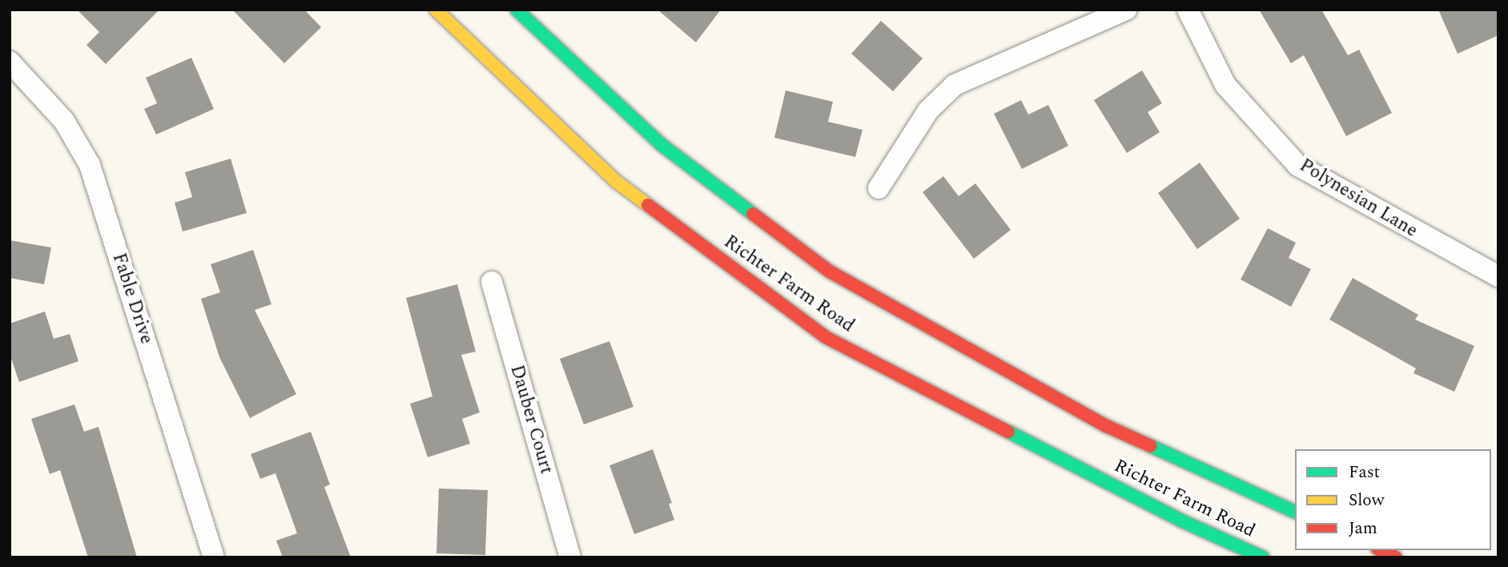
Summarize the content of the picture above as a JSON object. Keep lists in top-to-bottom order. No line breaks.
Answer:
{"streets":{"main road":["Richter Farm Road"],"street":["Polynesian Lane","Fable Drive","Dauber Court"]},"legend":["Fast","Slow","Jam"]}
